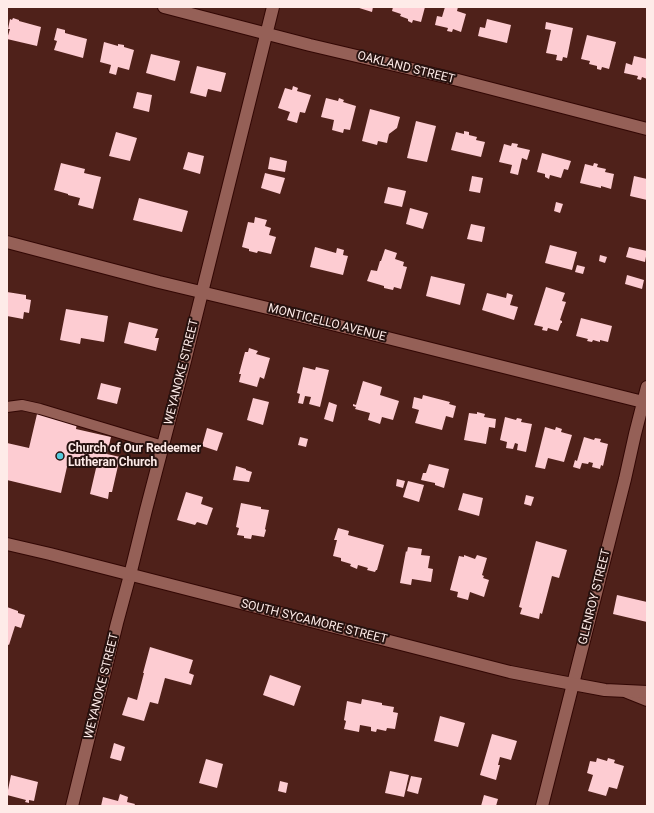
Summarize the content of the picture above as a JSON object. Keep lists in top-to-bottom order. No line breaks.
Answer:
{"streets":{"street":["OAKLAND STREET","MONTICELLO AVENUE","WEYANOKE STREET","GLENROY STREET","SOUTH SYCAMORE STREET"]},"crossings":[["OAKLAND STREET","WEYANOKE STREET"],["MONTICELLO AVENUE","WEYANOKE STREET"],["MONTICELLO AVENUE","GLENROY STREET"],["WEYANOKE STREET","SOUTH SYCAMORE STREET"],["GLENROY STREET","SOUTH SYCAMORE STREET"]],"places":["Church of Our Redeemer Lutheran Church"]}
